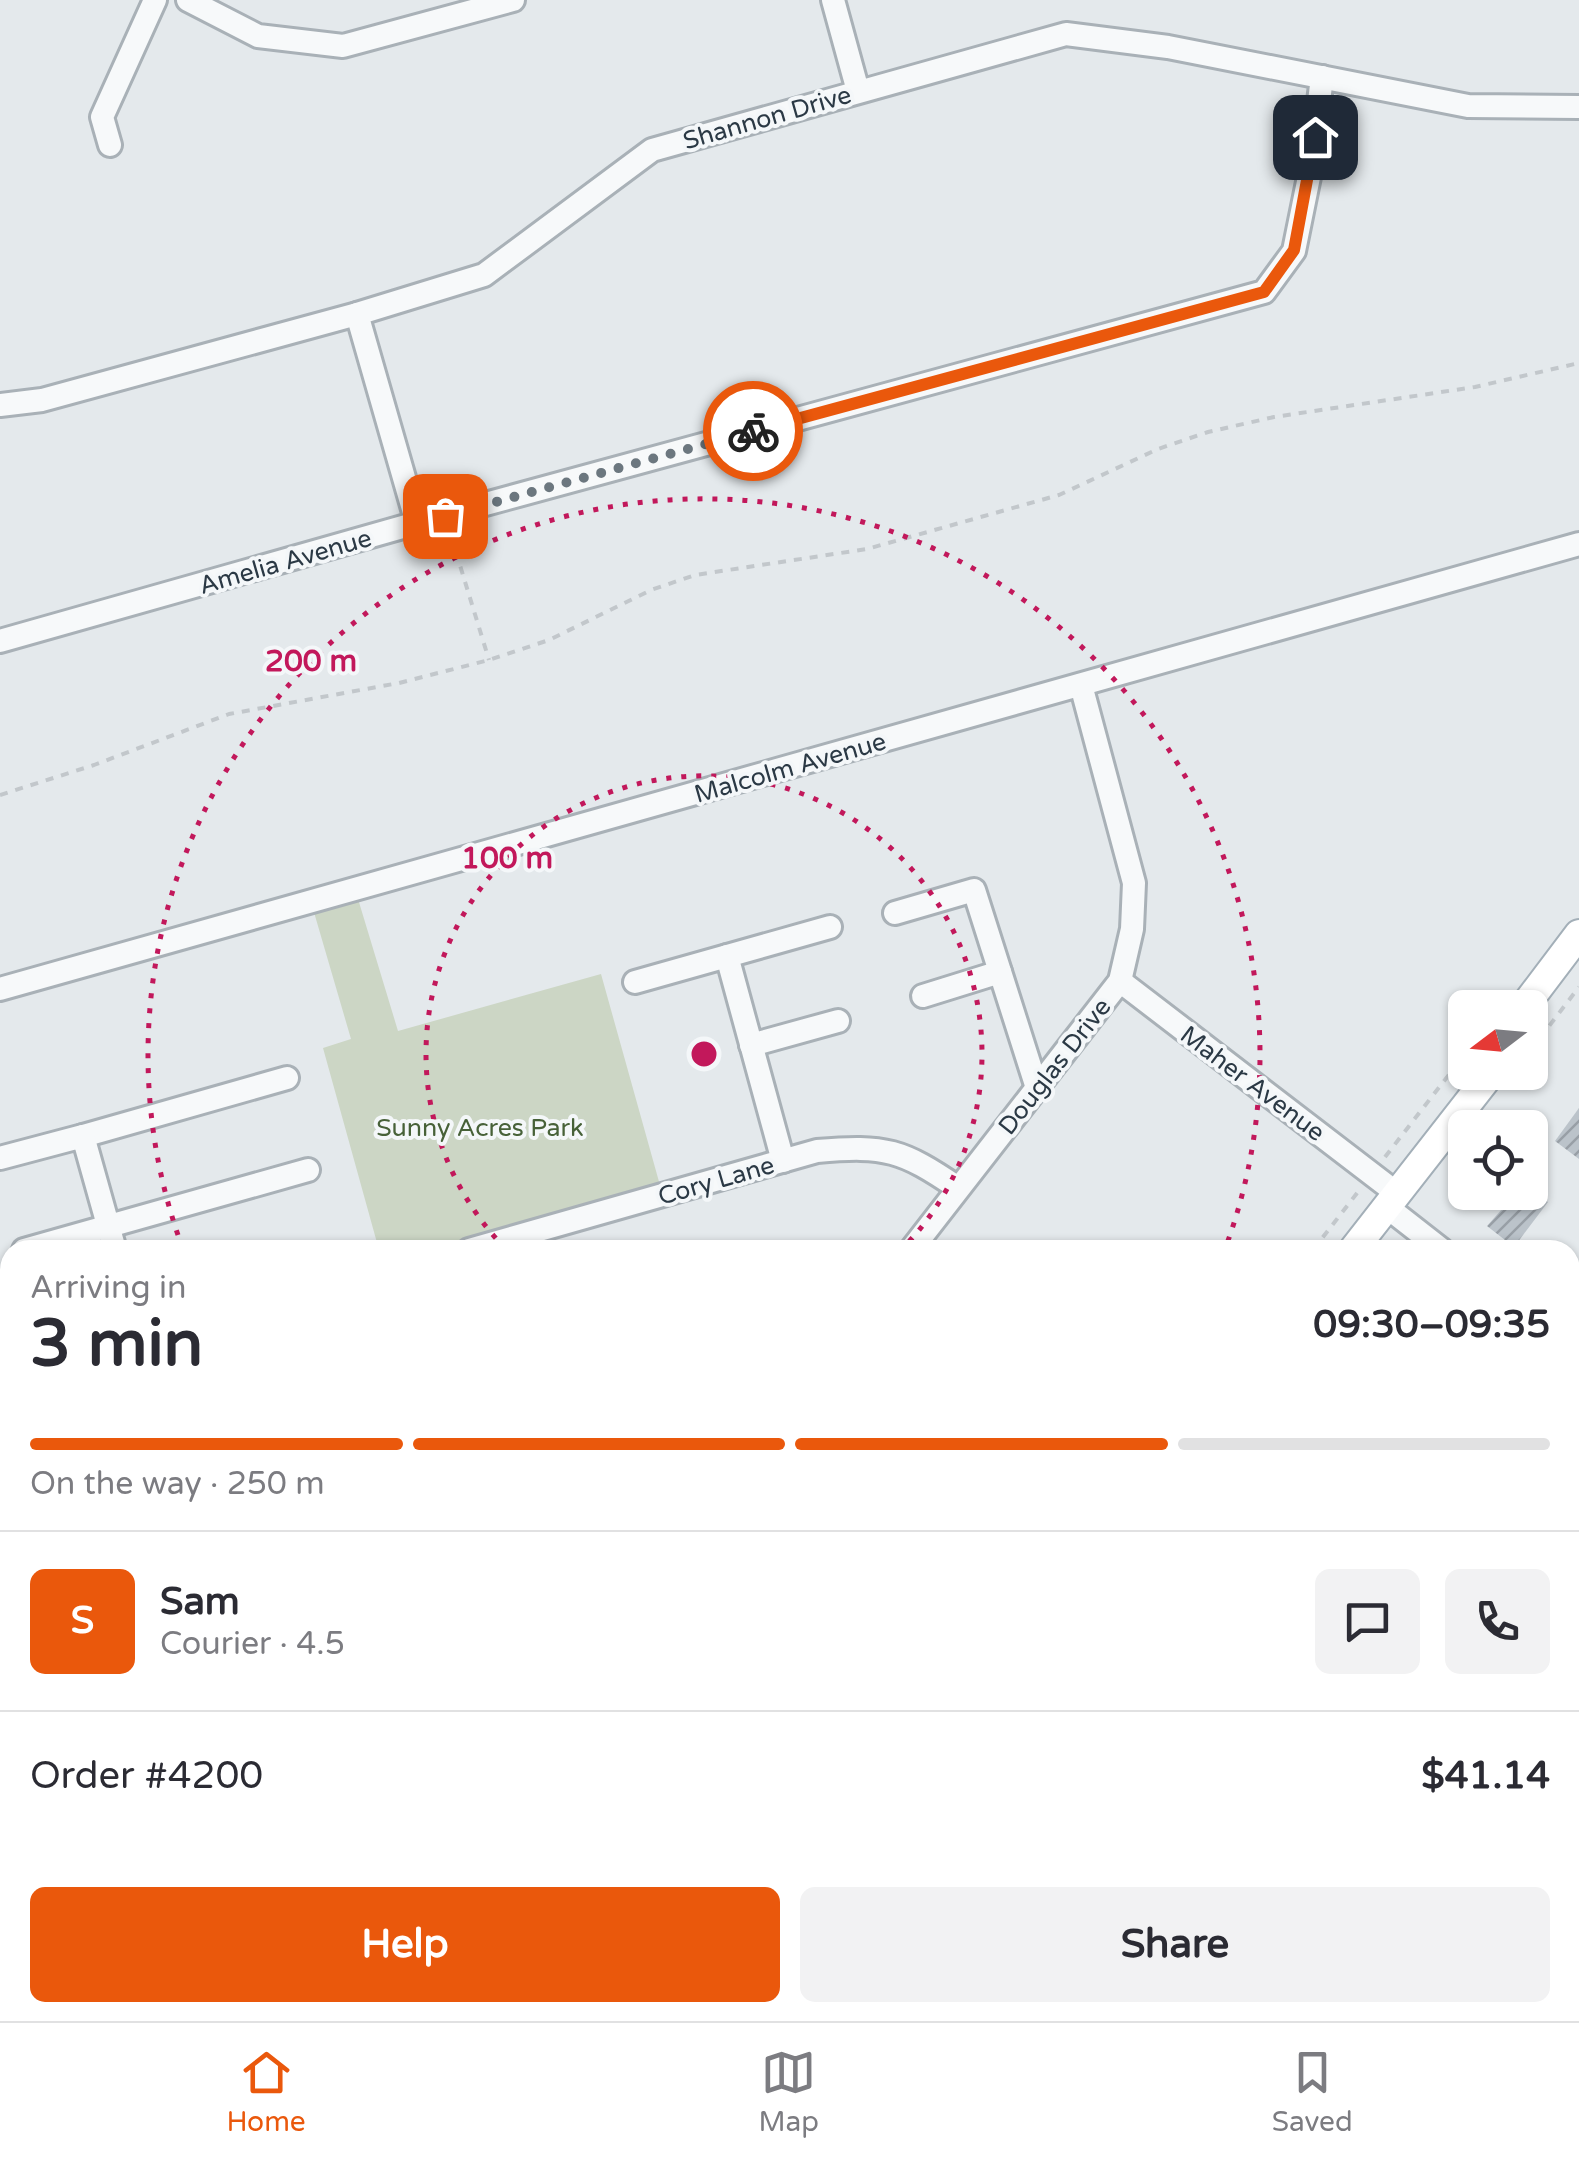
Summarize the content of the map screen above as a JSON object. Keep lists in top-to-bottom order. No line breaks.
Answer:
{"streets":{"street":["Shannon Drive","Amelia Avenue","Malcolm Avenue","Douglas Drive","Maher Avenue","Cory Lane"]},"crossings":[["Shannon Drive","Amelia Avenue"],["Malcolm Avenue","Douglas Drive"],["Douglas Drive","Maher Avenue"],["Douglas Drive","Cory Lane"]],"parks":["Sunny Acres Park"],"north":"left","page":{"heading":["3 min","Arriving in","09:30–09:35"],"panel":["Sam","Courier · 4.5","Order #4200","$41.14"],"bar":"On the way · 250 m","round":"S","buttons":["Help","Share"],"tabs":["Home","Map","Saved"]},"rings":["200 m","100 m"]}
